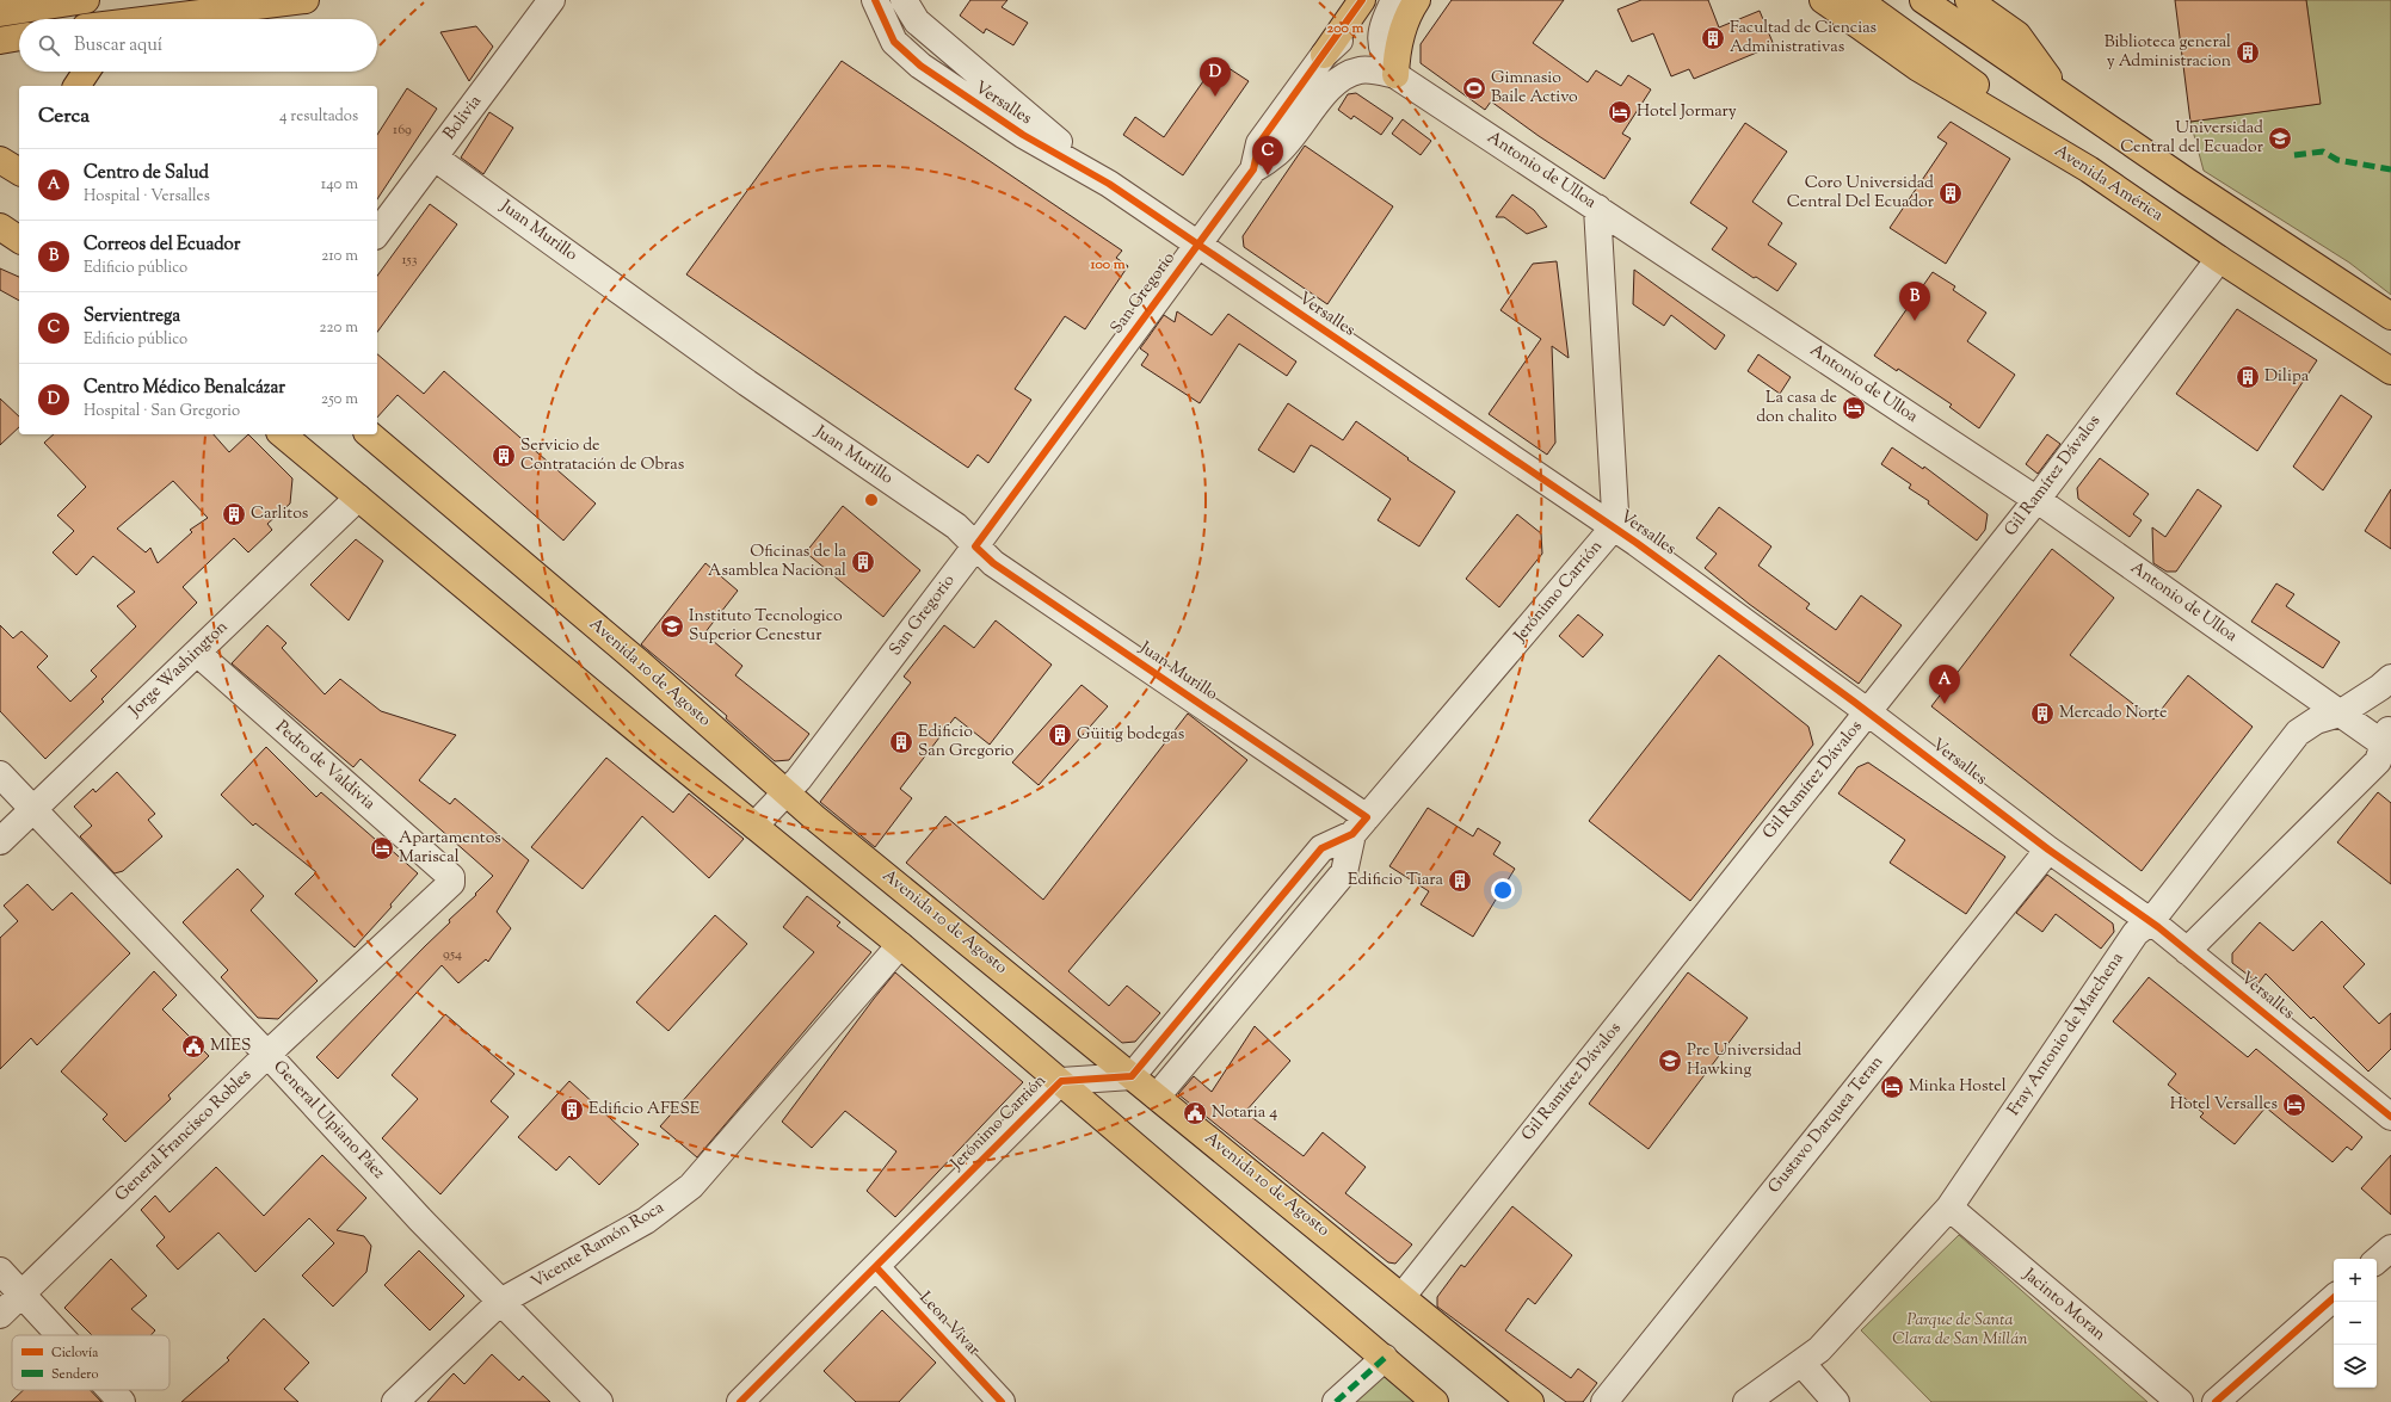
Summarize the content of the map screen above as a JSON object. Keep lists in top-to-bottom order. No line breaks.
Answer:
{"streets":{"main road":["Avenida América","Avenida 10 de Agosto"],"street":["Versalles","Bolivia","Antonio de Ulloa","Juan Murillo","San Gregorio","Gil Ramírez Dávalos","Jerónimo Carrión","Jorge Washington","Pedro de Valdivia","Fray Antonio de Marchena","General Ulpiano Páez","Gustavo Darquea Teran","General Francisco Robles","Vicente Ramón Roca","Jacinto Moran","Leon Vivar"]},"crossings":[["Versalles","San Gregorio"],["Versalles","Gil Ramírez Dávalos"],["Versalles","Jerónimo Carrión"],["Versalles","Fray Antonio de Marchena"],["Versalles","Gustavo Darquea Teran"],["Bolivia","Juan Murillo"],["Antonio de Ulloa","San Gregorio"],["Antonio de Ulloa","Gil Ramírez Dávalos"],["Antonio de Ulloa","Jerónimo Carrión"],["Antonio de Ulloa","Fray Antonio de Marchena"],["Avenida América","Gil Ramírez Dávalos"],["Juan Murillo","San Gregorio"],["Juan Murillo","Jerónimo Carrión"],["San Gregorio","Avenida 10 de Agosto"],["Gil Ramírez Dávalos","Avenida 10 de Agosto"],["Jerónimo Carrión","Avenida 10 de Agosto"],["Jerónimo Carrión","Leon Vivar"],["Jorge Washington","Pedro de Valdivia"],["Jorge Washington","General Ulpiano Páez"],["Pedro de Valdivia","General Francisco Robles"],["Fray Antonio de Marchena","Jacinto Moran"],["General Ulpiano Páez","General Francisco Robles"],["General Ulpiano Páez","Vicente Ramón Roca"]],"parks":["Parque de Santa Clara de San Millán"],"places":{"building":["Facultad de Ciencias Administrativas","Biblioteca general y Administracion","Coro Universidad Central Del Ecuador","Dilipa","Servicio de Contratación de Obras","Carlitos","Oficinas de la Asamblea Nacional","Mercado Norte","Güitig bodegas","Edificio San Gregorio","Edificio Tiara","Edificio AFESE"],"sports":["Gimnasio Baile Activo"],"hotel":["Hotel Jormary","La casa de don chalito","Apartamentos Mariscal","Minka Hostel","Hotel Versalles"],"school or university":["Universidad Central del Ecuador","Instituto Tecnologico Superior Cenestur","Pre Universidad Hawking"],"public building":["MIES","Notaria 4"]},"house_numbers":["169","153","954"],"legend":["Ciclovía","Sendero"],"page":{"search":"Buscar aquí","pins":["D","C","B","A"],"heading":["Cerca","4 resultados"],"list":[{"mark":"A","name":"Centro de Salud","note":"Hospital · Versalles","value":"140 m"},{"mark":"B","name":"Correos del Ecuador","note":"Edificio público","value":"210 m"},{"mark":"C","name":"Servientrega","note":"Edificio público","value":"220 m"},{"mark":"D","name":"Centro Médico Benalcázar","note":"Hospital · San Gregorio","value":"250 m"}],"map_buttons":["+","−"]},"rings":["200 m","100 m"]}
